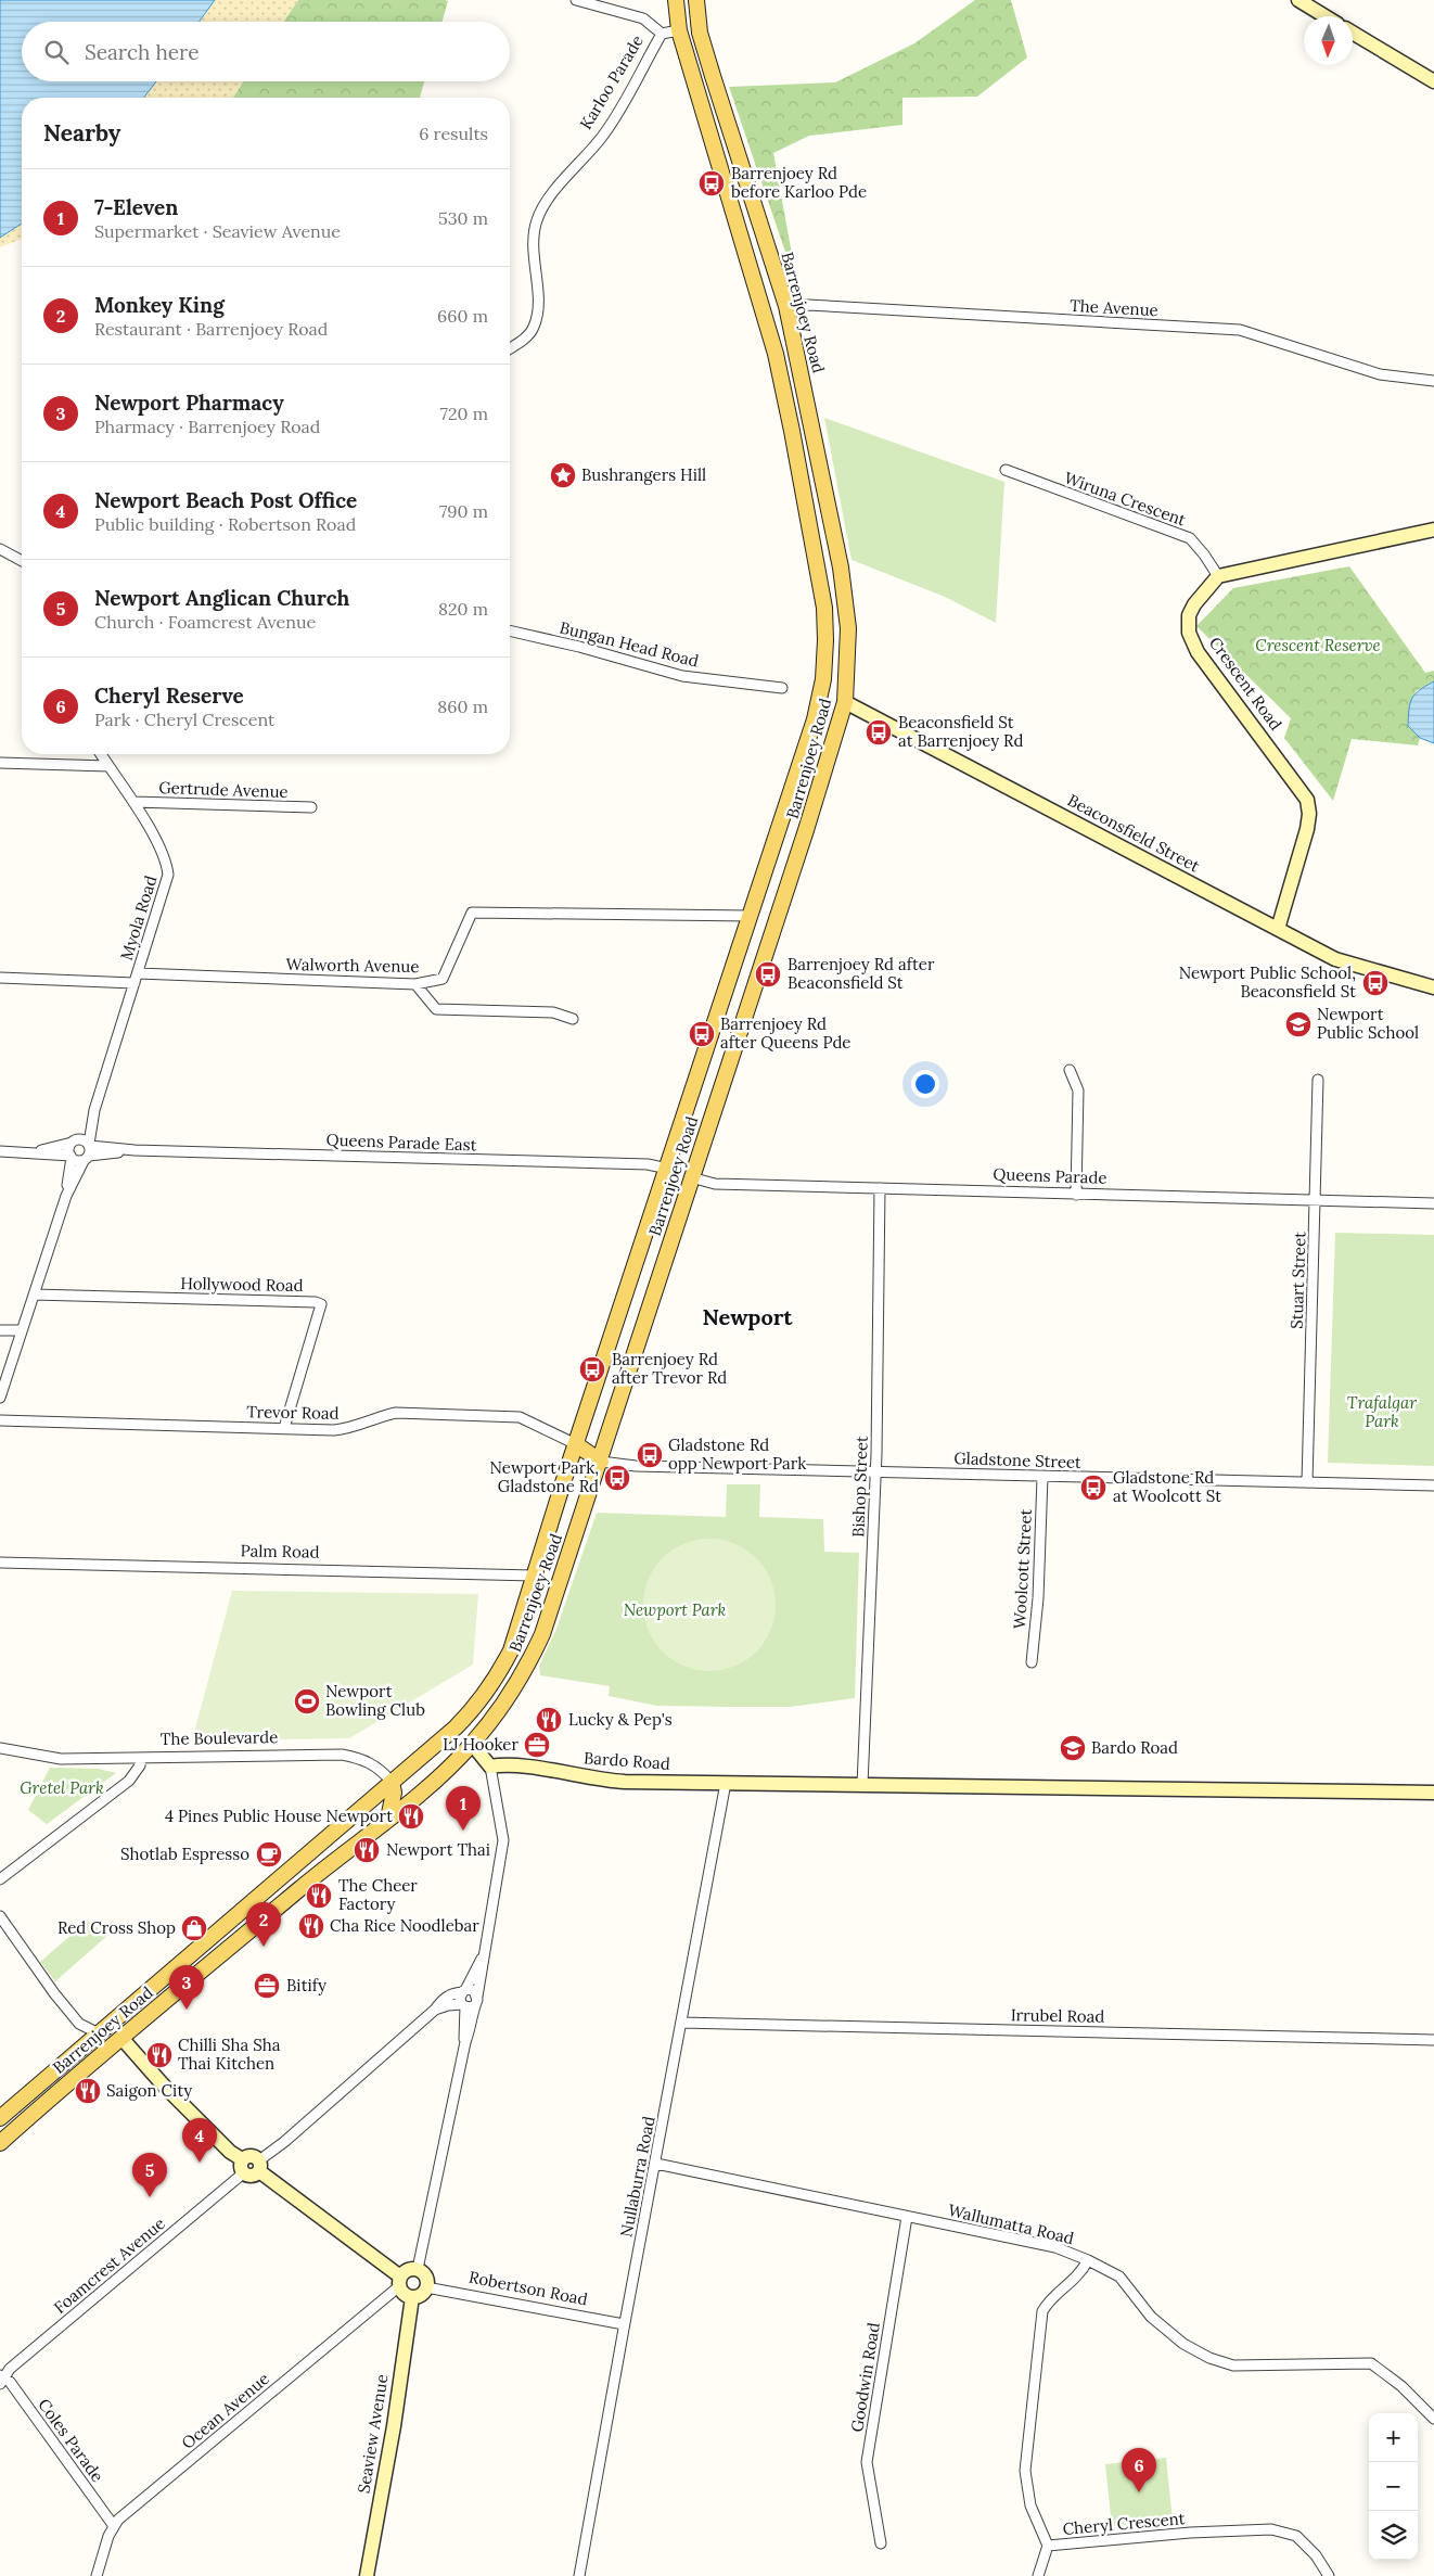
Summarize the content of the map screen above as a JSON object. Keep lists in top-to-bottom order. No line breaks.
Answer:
{"streets":{"main road":["Barrenjoey Road","Beaconsfield Street","Queens Parade","Palm Road"],"street":["Karloo Parade","The Avenue","Wiruna Crescent","Bungan Head Road","Crescent Road","Gertrude Avenue","Myola Road","Walworth Avenue","Queens Parade East","Stuart Street","Hollywood Road","Trevor Road","Gladstone Street","Bishop Street","Woolcott Street","The Boulevarde","Bardo Road","Irrubel Road","Nullaburra Road","Wallumatta Road","Foamcrest Avenue","Robertson Road","Goodwin Road","Ocean Avenue","Seaview Avenue","Coles Parade","Cheryl Crescent"]},"crossings":[["Karloo Parade","Barrenjoey Road"],["The Avenue","Barrenjoey Road"],["Barrenjoey Road","Beaconsfield Street"],["Barrenjoey Road","Walworth Avenue"],["Barrenjoey Road","Queens Parade East"],["Barrenjoey Road","Queens Parade"],["Barrenjoey Road","Trevor Road"],["Barrenjoey Road","Gladstone Street"],["Barrenjoey Road","Palm Road"],["Barrenjoey Road","The Boulevarde"],["Wiruna Crescent","Crescent Road"],["Crescent Road","Beaconsfield Street"],["Gertrude Avenue","Myola Road"],["Myola Road","Walworth Avenue"],["Myola Road","Queens Parade East"],["Myola Road","Hollywood Road"],["Queens Parade East","Queens Parade"],["Queens Parade","Stuart Street"],["Queens Parade","Bishop Street"],["Stuart Street","Gladstone Street"],["Hollywood Road","Trevor Road"],["Gladstone Street","Bishop Street"],["Gladstone Street","Woolcott Street"],["Bishop Street","Bardo Road"],["Bardo Road","Nullaburra Road"],["Irrubel Road","Nullaburra Road"],["Nullaburra Road","Wallumatta Road"],["Nullaburra Road","Robertson Road"],["Wallumatta Road","Goodwin Road"],["Wallumatta Road","Cheryl Crescent"],["Foamcrest Avenue","Coles Parade"],["Robertson Road","Ocean Avenue"],["Robertson Road","Seaview Avenue"],["Ocean Avenue","Seaview Avenue"],["Ocean Avenue","Coles Parade"]],"districts":["Newport"],"parks":["Crescent Reserve","Trafalgar Park","Newport Park","Gretel Park"],"places":{"bus stop":["Barrenjoey Rd before Karloo Pde","Beaconsfield St at Barrenjoey Rd","Barrenjoey Rd after Beaconsfield St","Newport Public School, Beaconsfield St","Barrenjoey Rd after Queens Pde","Barrenjoey Rd after Trevor Rd","Gladstone Rd opp Newport Park","Newport Park, Gladstone Rd","Gladstone Rd at Woolcott St"],"place":["Bushrangers Hill"],"school or university":["Newport Public School","Bardo Road"],"sports":["Newport Bowling Club"],"restaurant":["Lucky & Pep's","4 Pines Public House Newport","Newport Thai","The Cheer Factory","Cha Rice Noodlebar","Chilli Sha Sha Thai Kitchen","Saigon City"],"office":["LJ Hooker","Bitify"],"cafe":["Shotlab Espresso"],"shop":["Red Cross Shop"]},"north":"bottom","page":{"search":"Search here","heading":["Nearby","6 results"],"list":[{"mark":"1","name":"7-Eleven","note":"Supermarket · Seaview Avenue","value":"530 m"},{"mark":"2","name":"Monkey King","note":"Restaurant · Barrenjoey Road","value":"660 m"},{"mark":"3","name":"Newport Pharmacy","note":"Pharmacy · Barrenjoey Road","value":"720 m"},{"mark":"4","name":"Newport Beach Post Office","note":"Public building · Robertson Road","value":"790 m"},{"mark":"5","name":"Newport Anglican Church","note":"Church · Foamcrest Avenue","value":"820 m"},{"mark":"6","name":"Cheryl Reserve","note":"Park · Cheryl Crescent","value":"860 m"}],"pins":["1","2","3","4","5","6"],"map_buttons":["+","−"]}}
